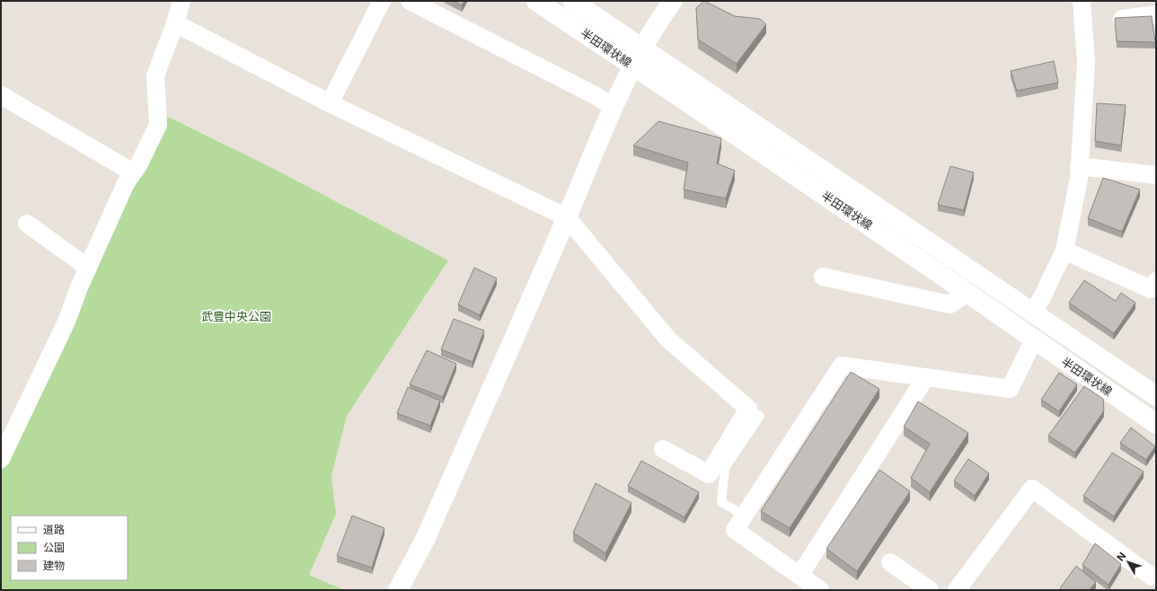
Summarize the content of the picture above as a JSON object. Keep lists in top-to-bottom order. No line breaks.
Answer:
{"streets":{"main road":["半田環状線"]},"parks":["武豊中央公園"],"legend":["道路","公園","建物"],"north":"top left"}
